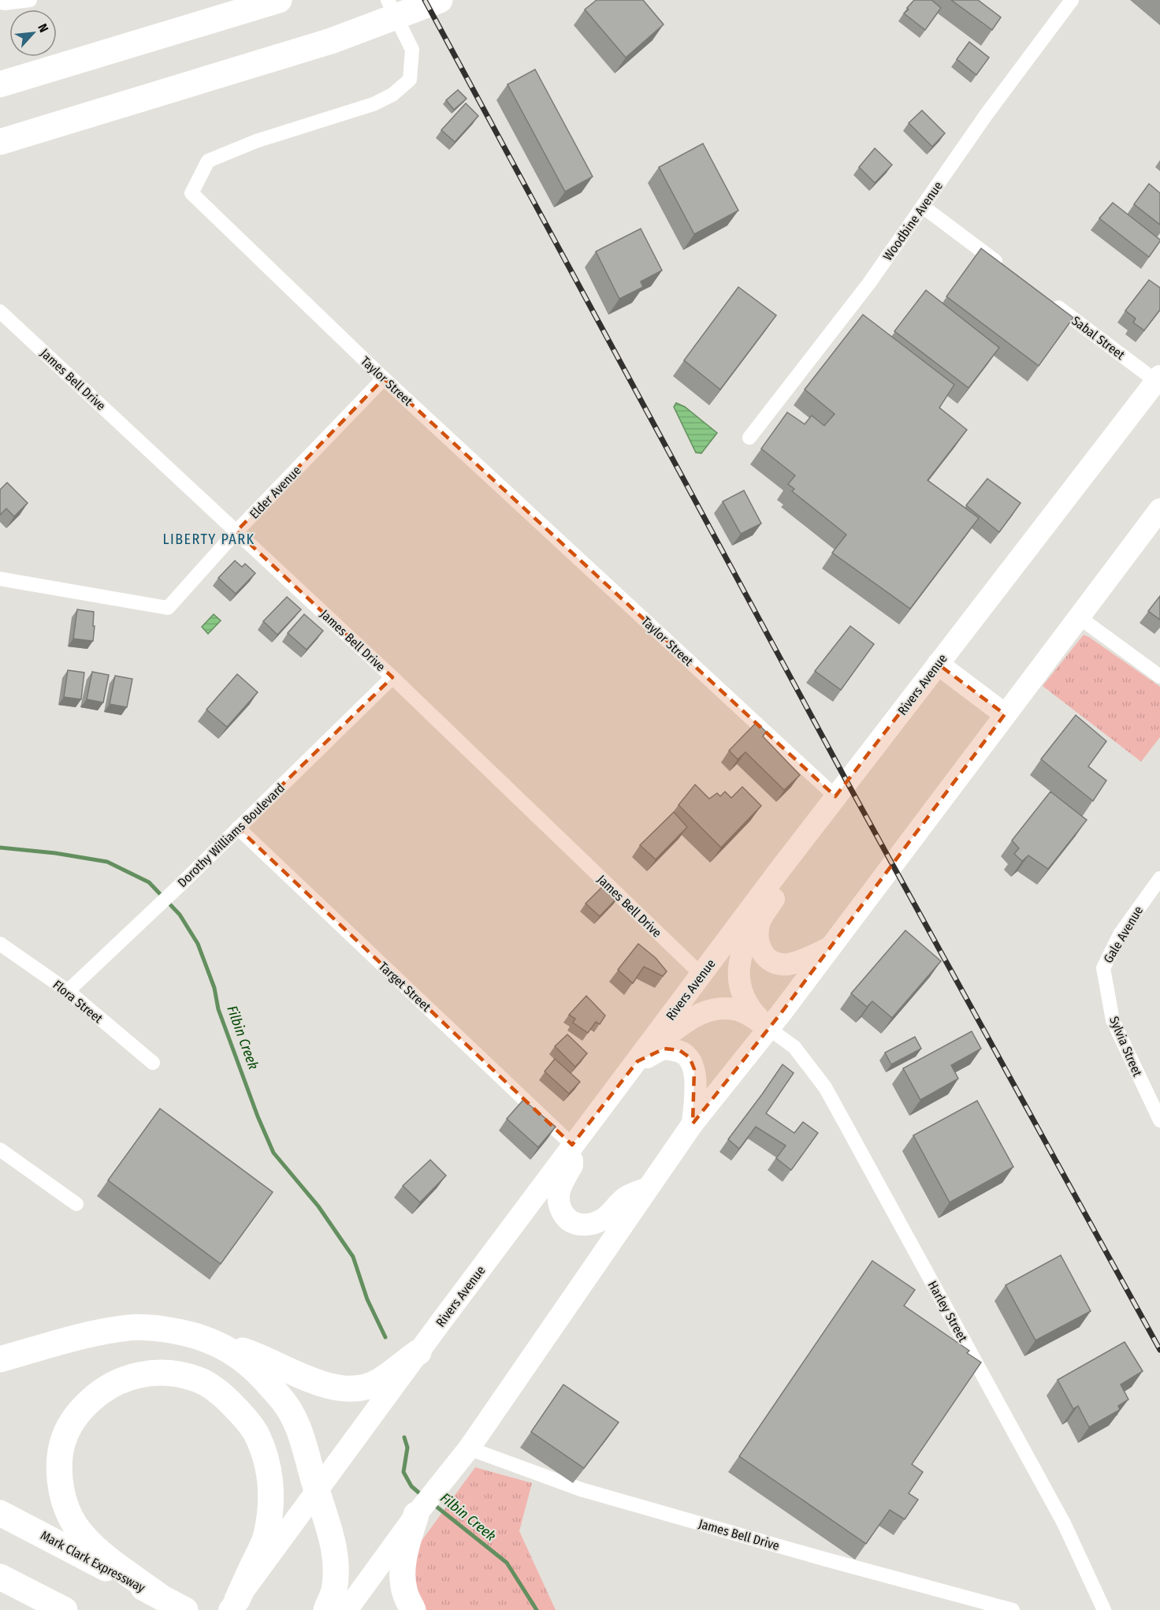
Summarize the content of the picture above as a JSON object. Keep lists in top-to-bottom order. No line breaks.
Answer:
{"streets":{"highway":["Mark Clark Expressway"],"main road":["Rivers Avenue"],"street":["Woodbine Avenue","Sabal Street","James Bell Drive","Taylor Street","Elder Avenue","Dorothy Williams Boulevard","Gale Avenue","Target Street","Flora Street","Sylvia Street","Harley Street"]},"crossings":[["Sabal Street","Rivers Avenue"],["James Bell Drive","Elder Avenue"],["James Bell Drive","Rivers Avenue"],["James Bell Drive","Dorothy Williams Boulevard"],["Taylor Street","Elder Avenue"],["Taylor Street","Rivers Avenue"],["Rivers Avenue","Target Street"],["Dorothy Williams Boulevard","Target Street"],["Dorothy Williams Boulevard","Flora Street"],["Gale Avenue","Sylvia Street"]],"districts":["LIBERTY PARK"],"water":["Filbin Creek"],"north":"top right"}
